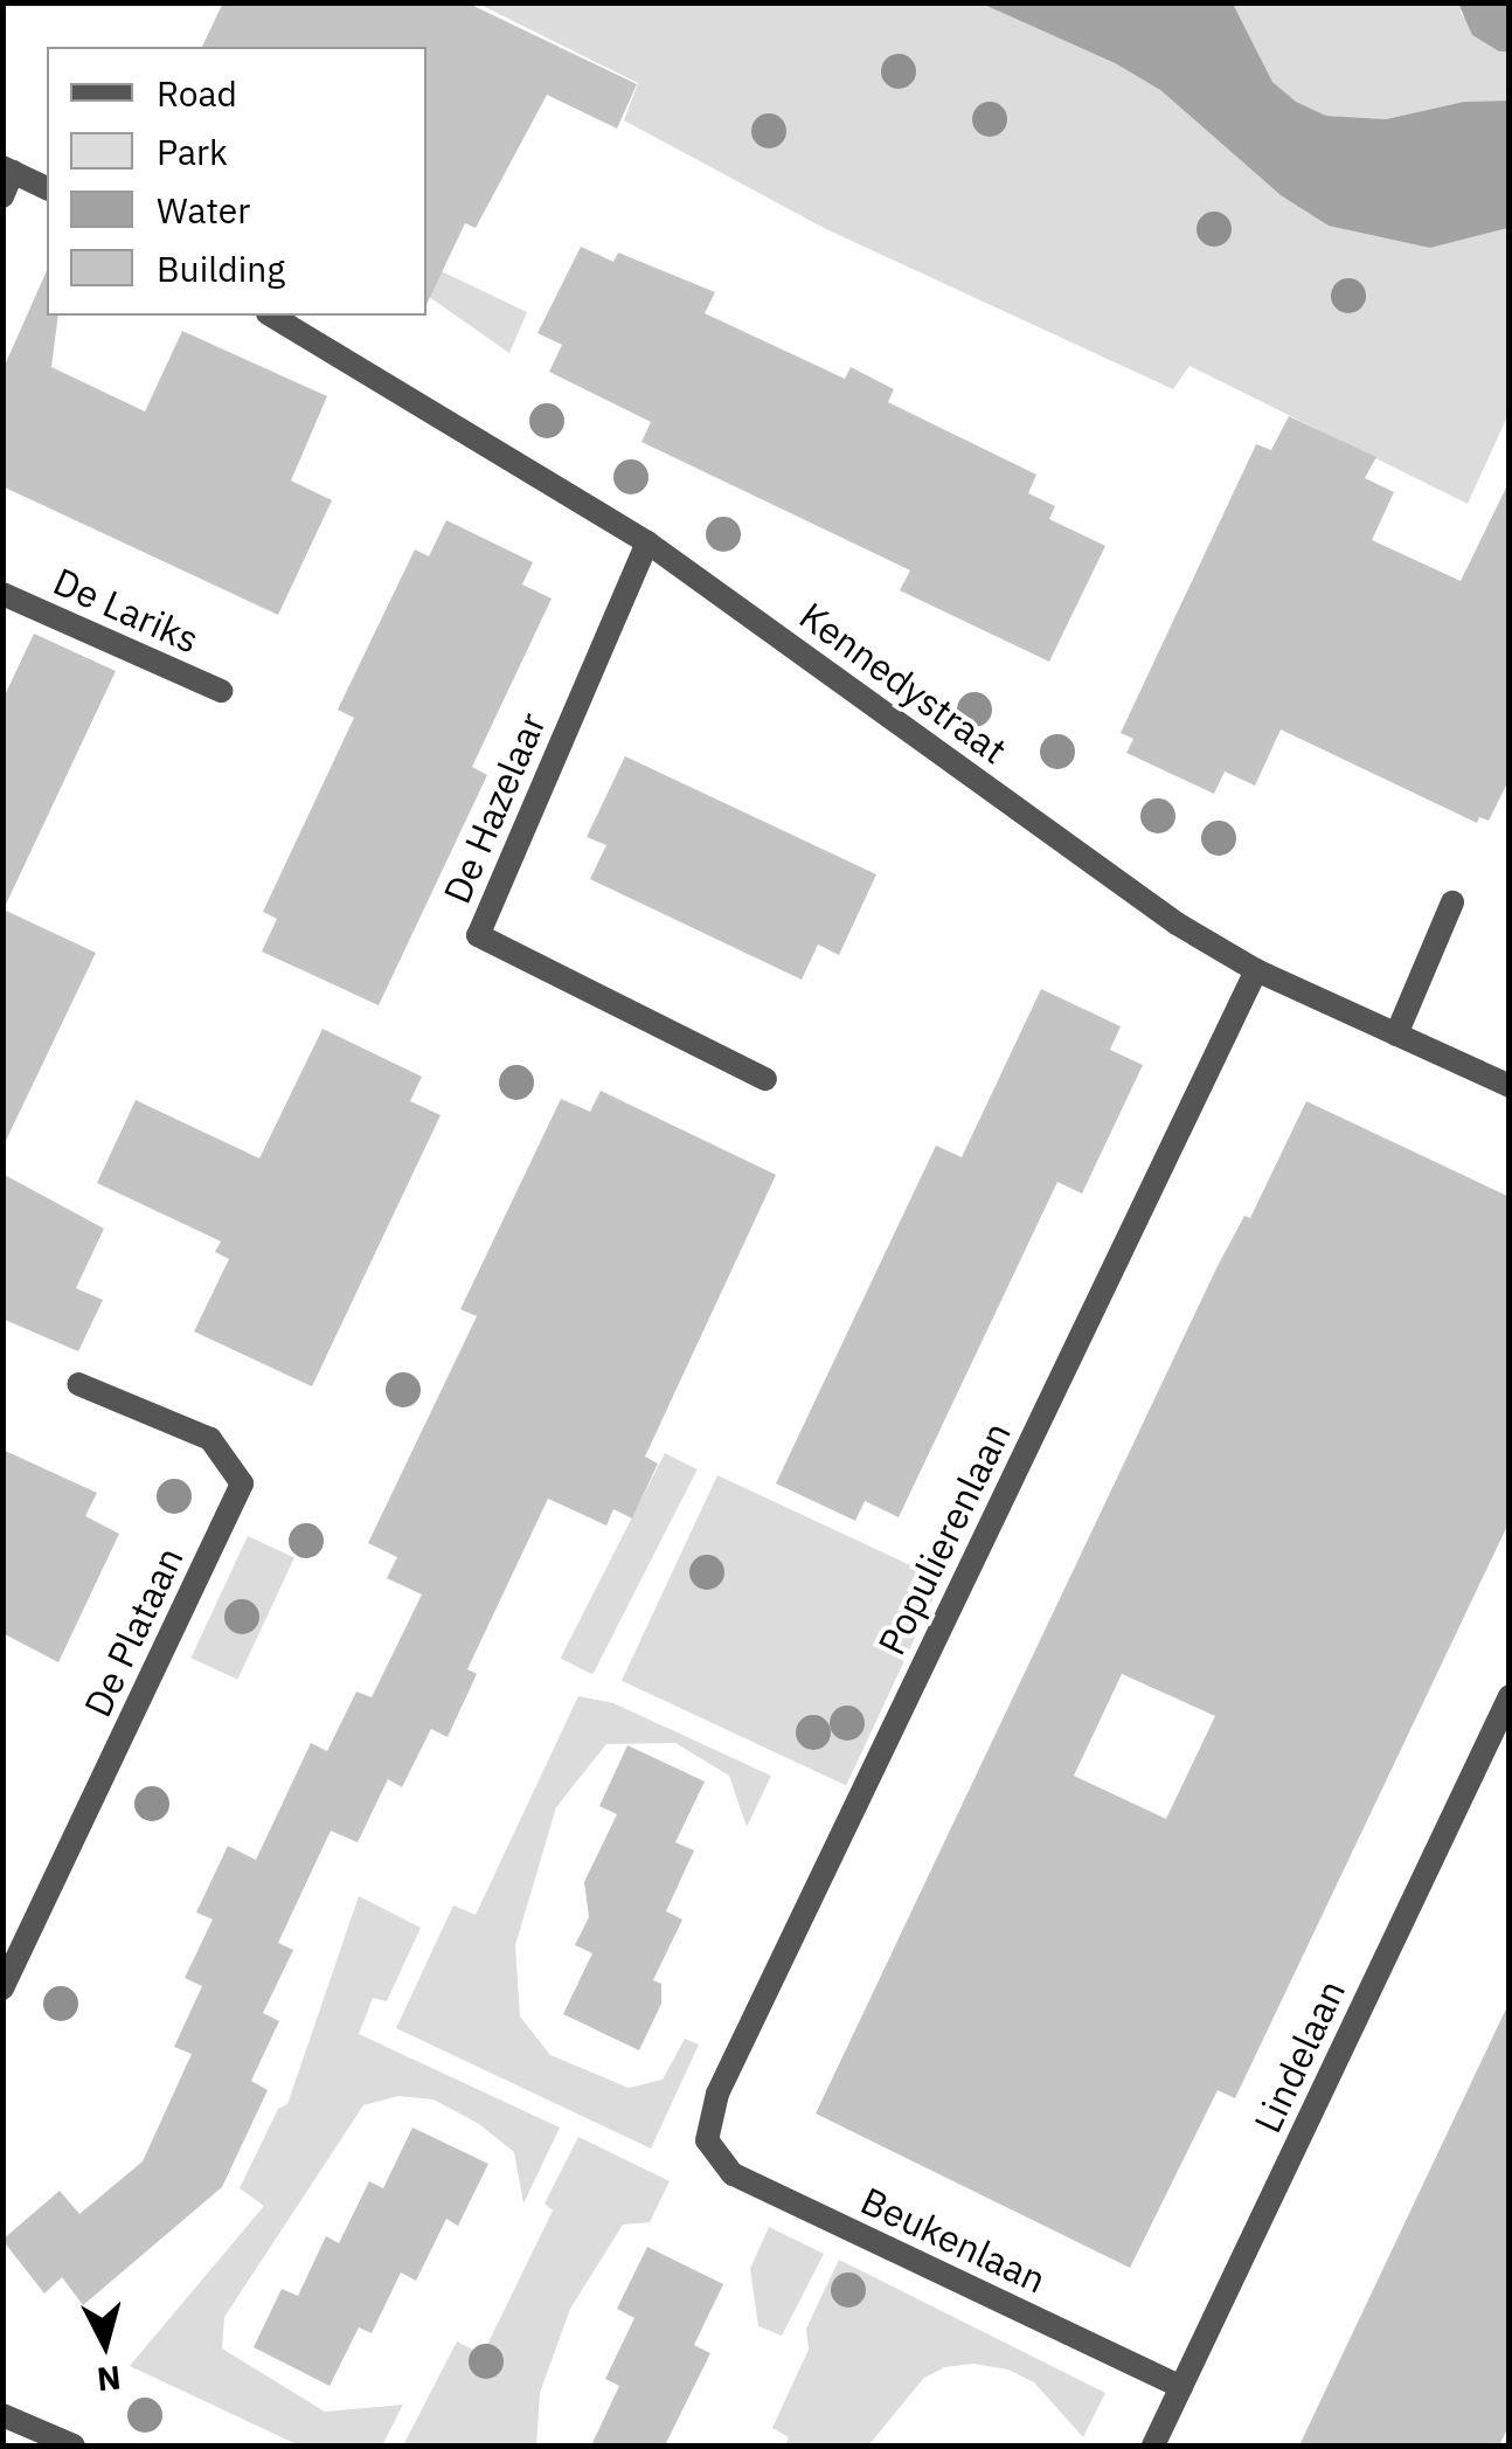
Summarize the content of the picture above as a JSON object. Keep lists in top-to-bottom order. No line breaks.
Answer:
{"streets":{"street":["De Lariks","Kennedystraat","De Hazelaar","Populierenlaan","De Plataan","Lindelaan","Beukenlaan"]},"crossings":[["Kennedystraat","De Hazelaar"],["Kennedystraat","Populierenlaan"],["Populierenlaan","Beukenlaan"],["Lindelaan","Beukenlaan"]],"legend":["Road","Park","Water","Building"],"north":"bottom"}
